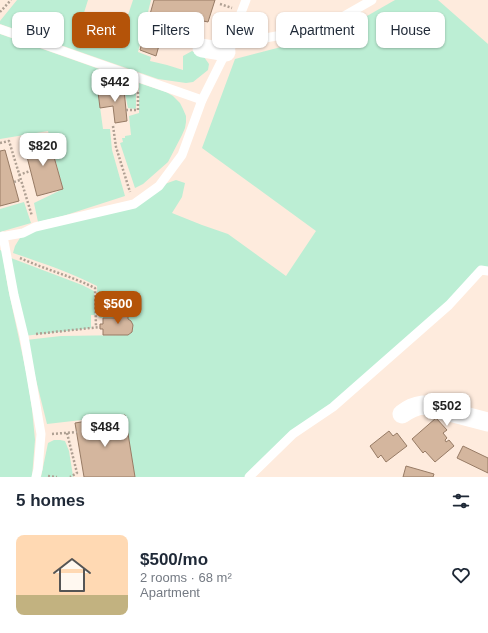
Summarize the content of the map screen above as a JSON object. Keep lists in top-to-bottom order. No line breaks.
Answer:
{"page":{"chip":["Buy","Rent","Filters","New","Apartment","House"],"price":["$442","$820","$500","$502","$484"],"heading":"5 homes","list":[{"name":"$500/mo","note":"2 rooms · 68 m² · Apartment"}]}}
